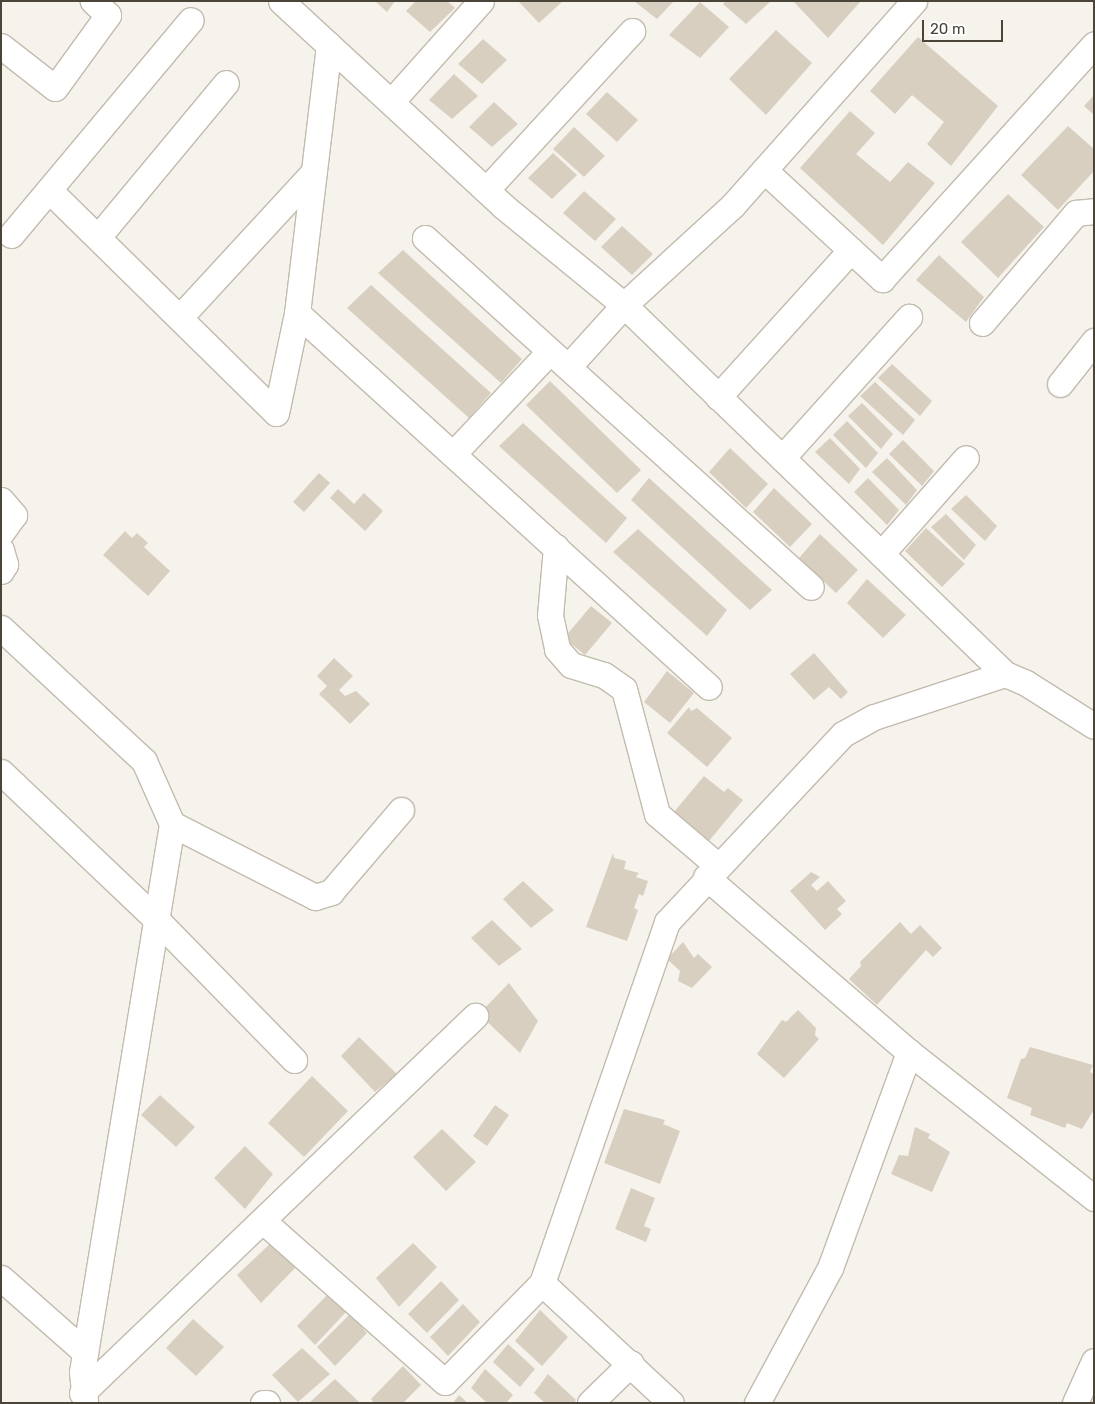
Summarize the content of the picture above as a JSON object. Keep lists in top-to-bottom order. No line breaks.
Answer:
{"scale_bar":"20 m"}
